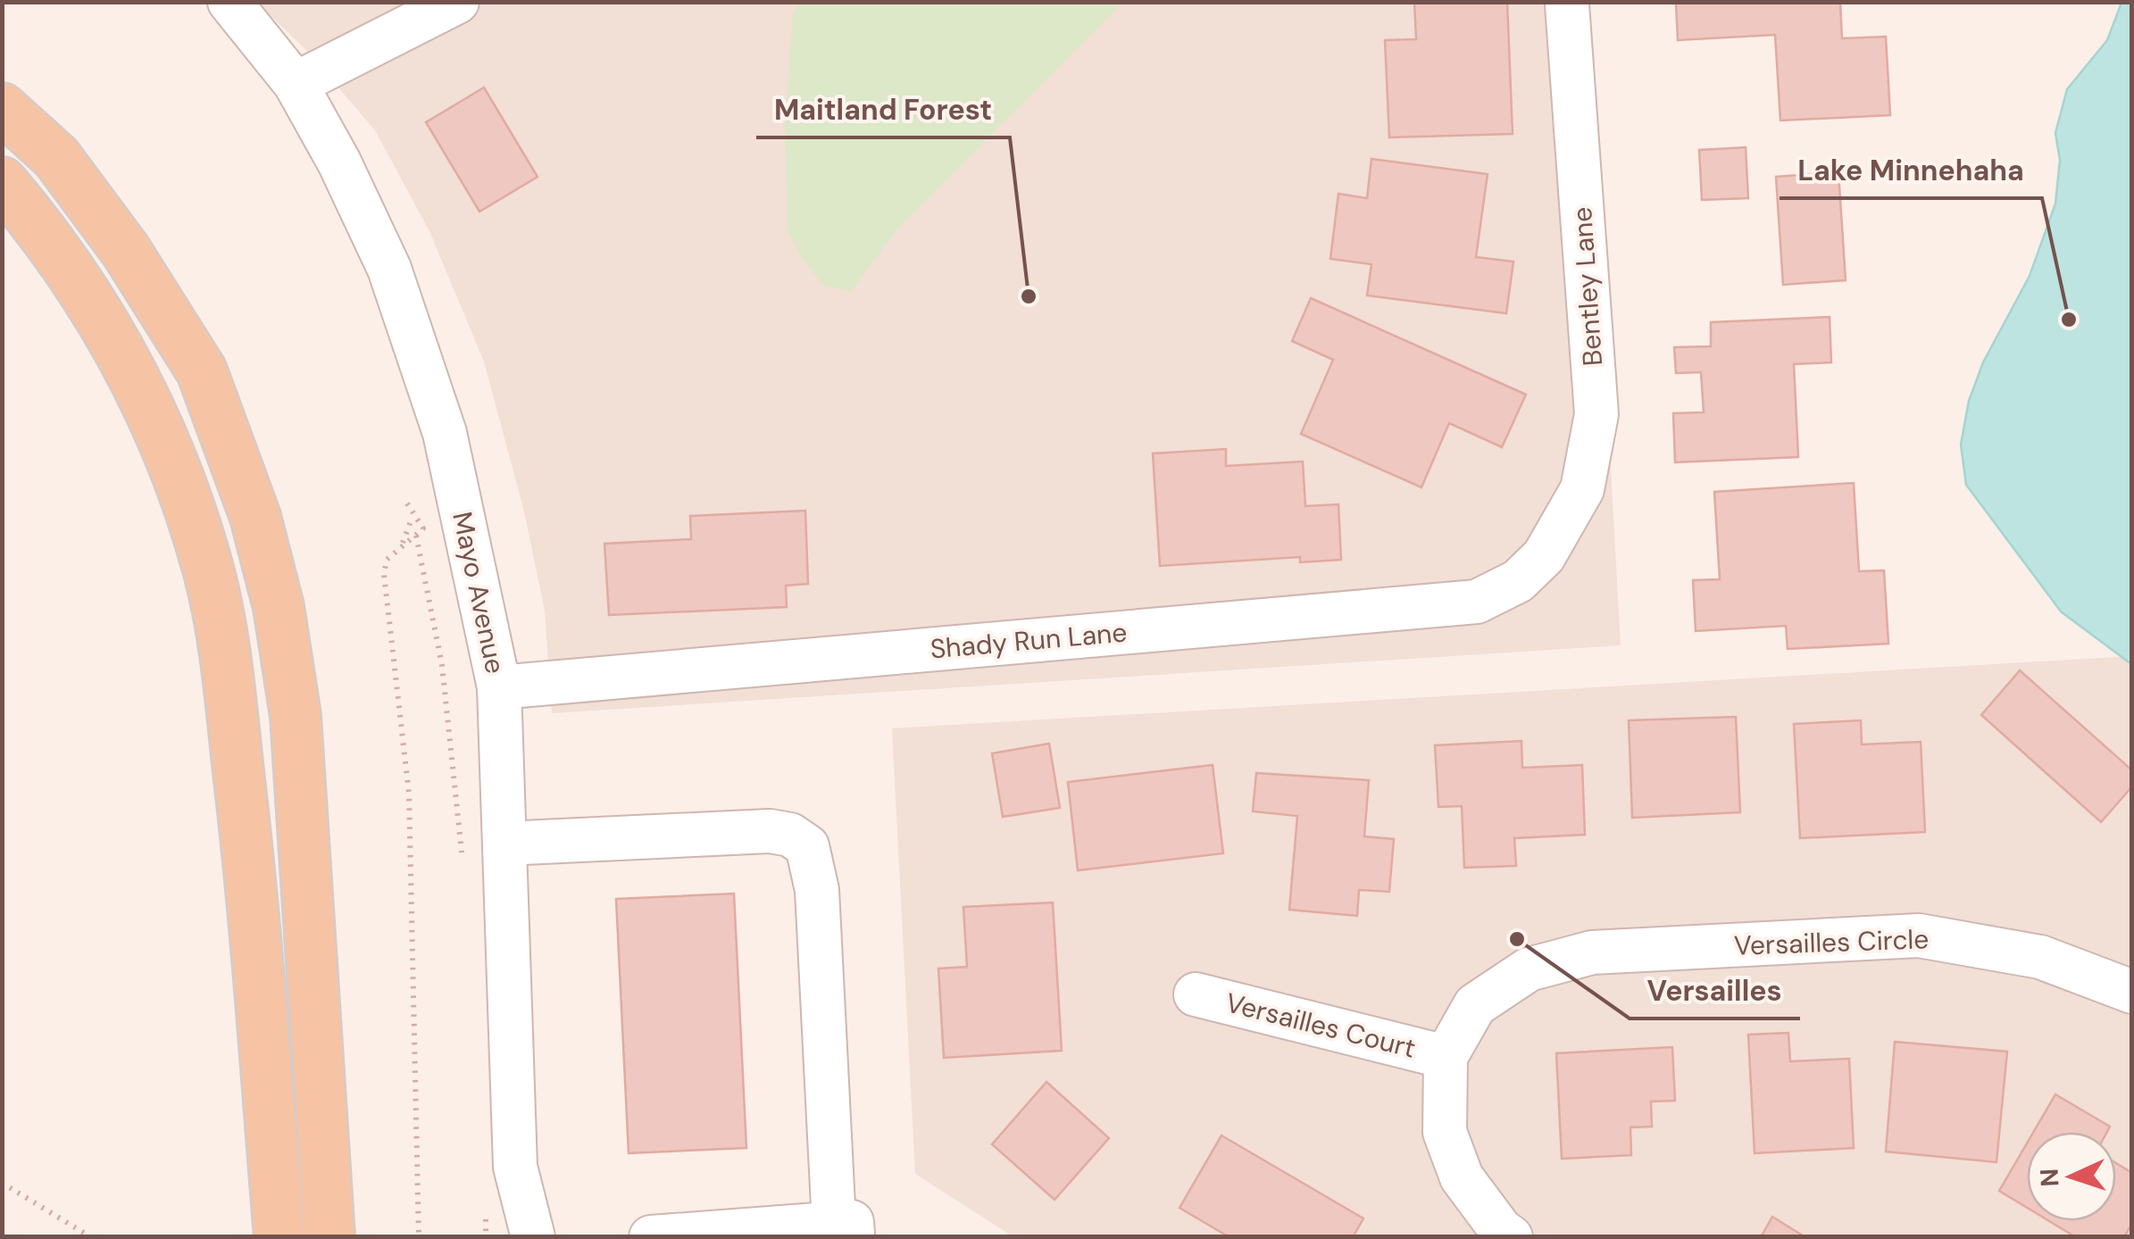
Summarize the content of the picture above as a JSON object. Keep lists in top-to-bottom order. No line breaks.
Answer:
{"streets":{"street":["Bentley Lane","Mayo Avenue","Shady Run Lane","Versailles Circle","Versailles Court"]},"crossings":[["Bentley Lane","Shady Run Lane"],["Mayo Avenue","Shady Run Lane"],["Versailles Circle","Versailles Court"]],"places":["Maitland Forest","Lake Minnehaha","Versailles"],"north":"left"}
